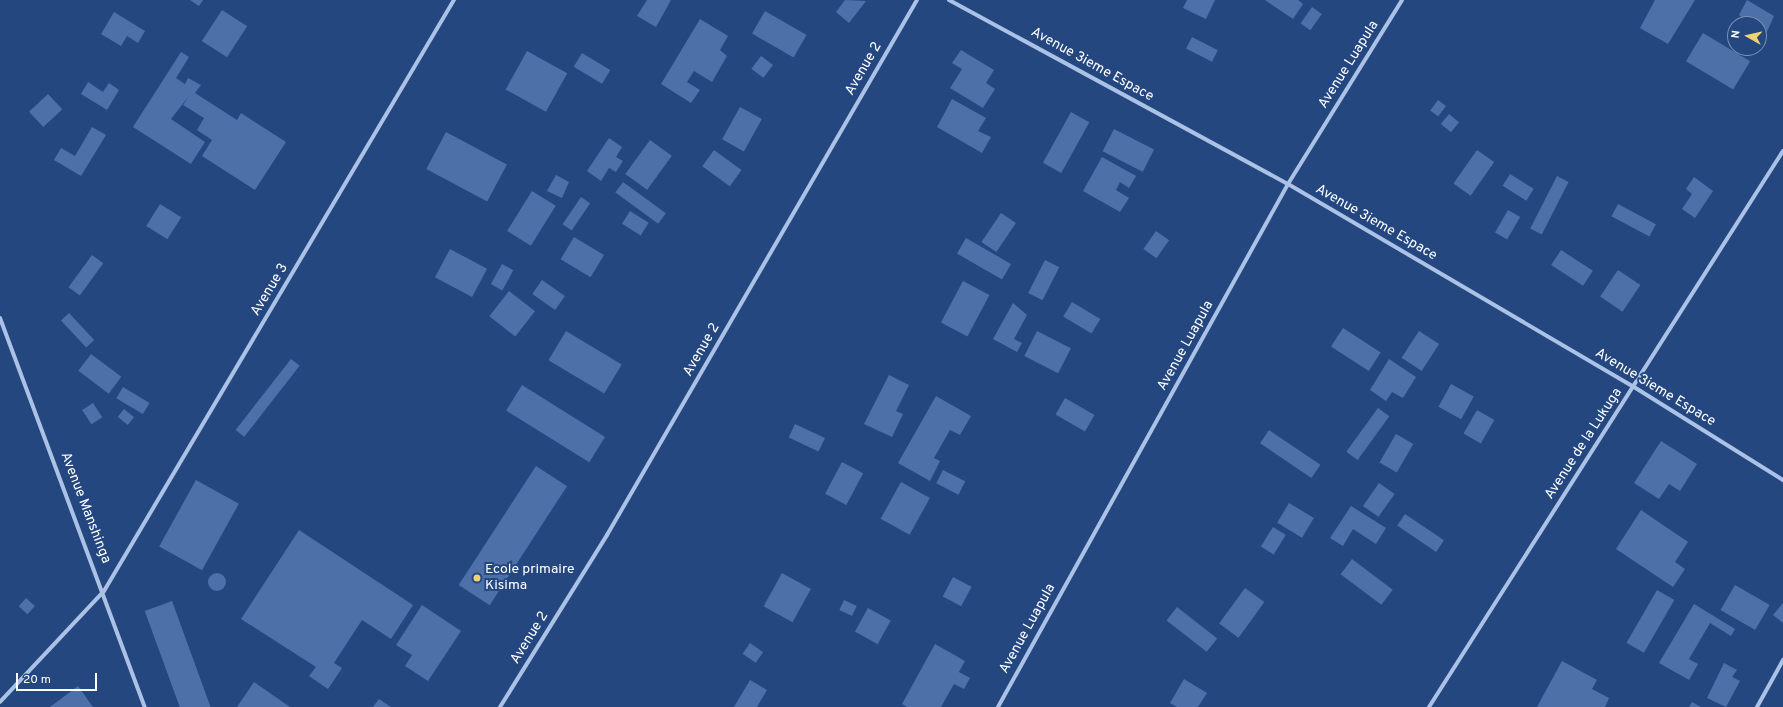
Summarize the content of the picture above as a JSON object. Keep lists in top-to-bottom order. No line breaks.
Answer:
{"streets":{"street":["Avenue 3ieme Espace","Avenue Luapula","Avenue 2","Avenue 3","Avenue de la Lukuga","Avenue Manshinga"]},"crossings":[["Avenue 3ieme Espace","Avenue Luapula"],["Avenue 3ieme Espace","Avenue de la Lukuga"],["Avenue 3","Avenue Manshinga"]],"places":["Ecole primaire Kisima"],"scale_bar":"20 m","north":"left"}
